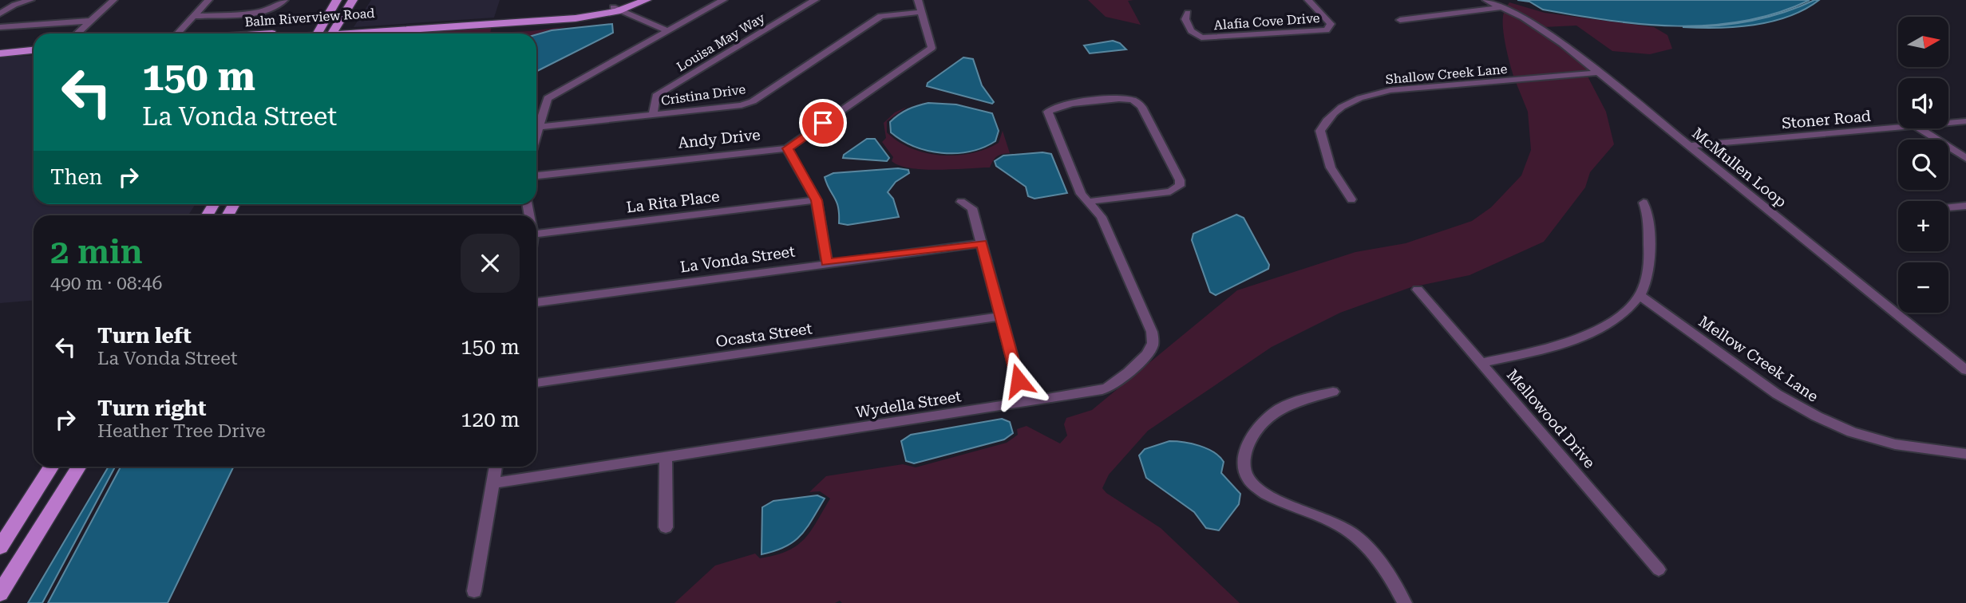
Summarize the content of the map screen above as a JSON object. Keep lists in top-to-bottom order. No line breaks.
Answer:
{"streets":{"main road":["Balm Riverview Road"],"street":["Alafia Cove Drive","Louisa May Way","Shallow Creek Lane","Cristina Drive","Stoner Road","Andy Drive","McMullen Loop","La Rita Place","La Vonda Street","Ocasta Street","Mellow Creek Lane","Wydella Street","Mellowood Drive"]},"crossings":[["Louisa May Way","Cristina Drive"],["Shallow Creek Lane","McMullen Loop"],["Cristina Drive","Andy Drive"],["Stoner Road","McMullen Loop"]],"north":"right","page":{"map_buttons":["+","−"],"turn":["150 m","La Vonda Street"],"then":"Then","heading":["2 min","490 m · 08:46"],"list":[{"name":"Turn left","note":"La Vonda Street","value":"150 m"},{"name":"Turn right","note":"Heather Tree Drive","value":"120 m"}]}}
